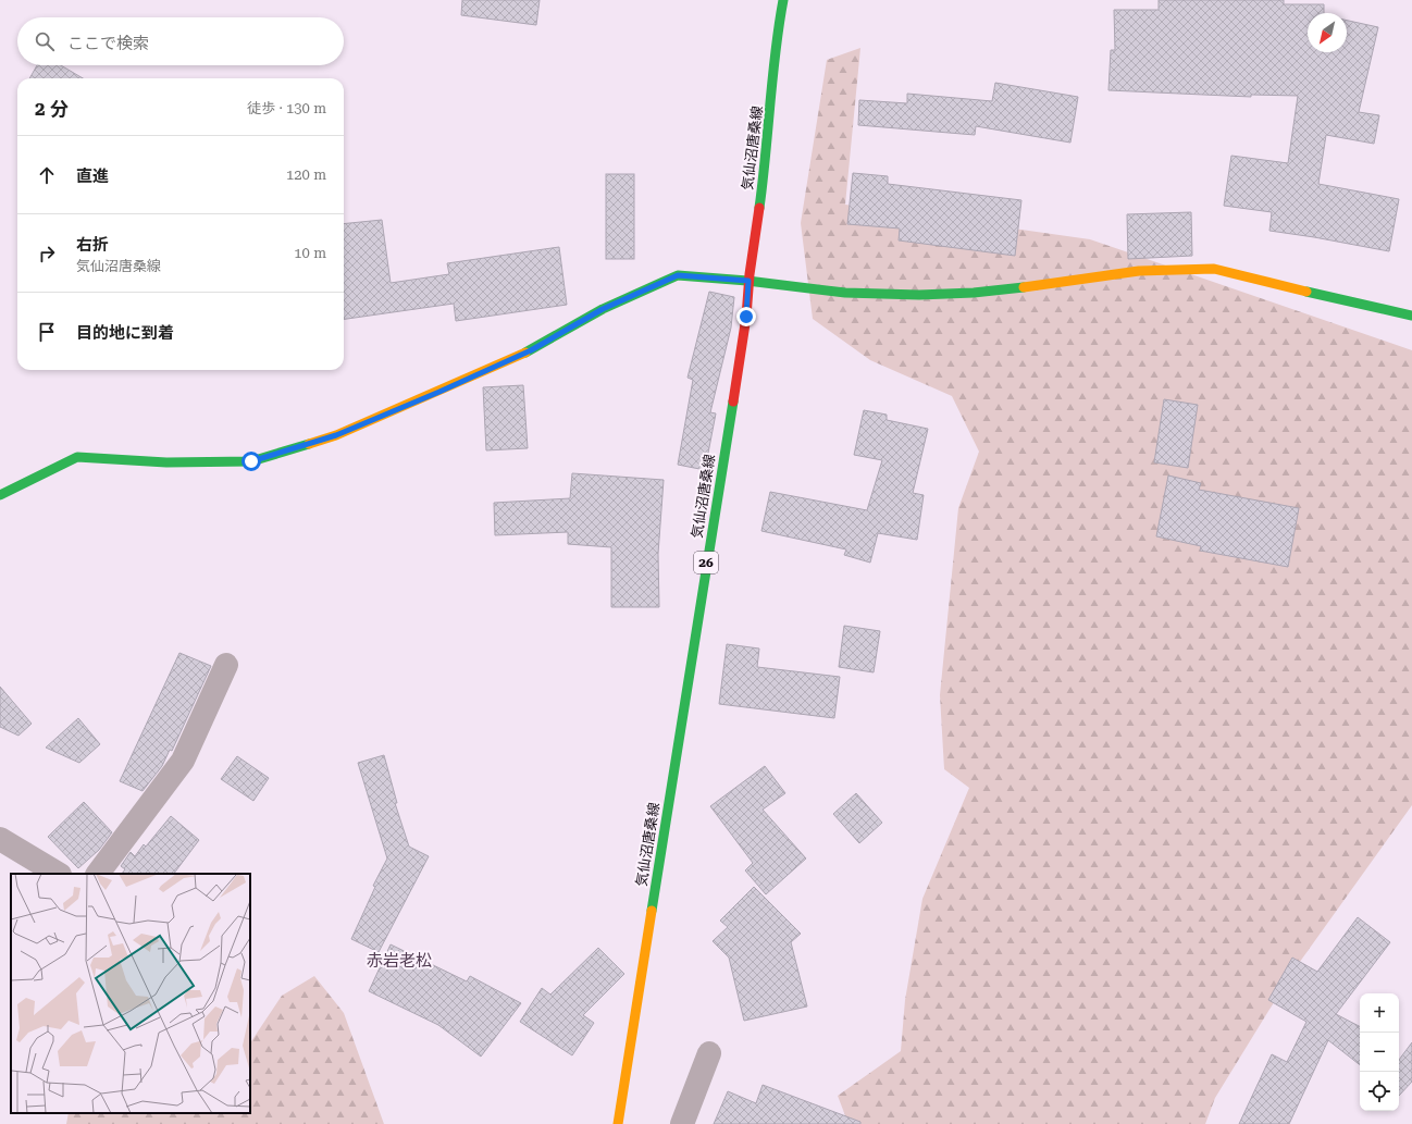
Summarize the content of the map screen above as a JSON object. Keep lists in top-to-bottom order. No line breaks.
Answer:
{"streets":{"street":["気仙沼唐桑線","26"]},"districts":["赤岩老松"],"north":"bottom left","page":{"search":"ここで検索","heading":["2 分","徒歩 · 130 m"],"list":[["直進","120 m"],["右折","気仙沼唐桑線","10 m"],"目的地に到着"],"map_buttons":["+","−"]}}
